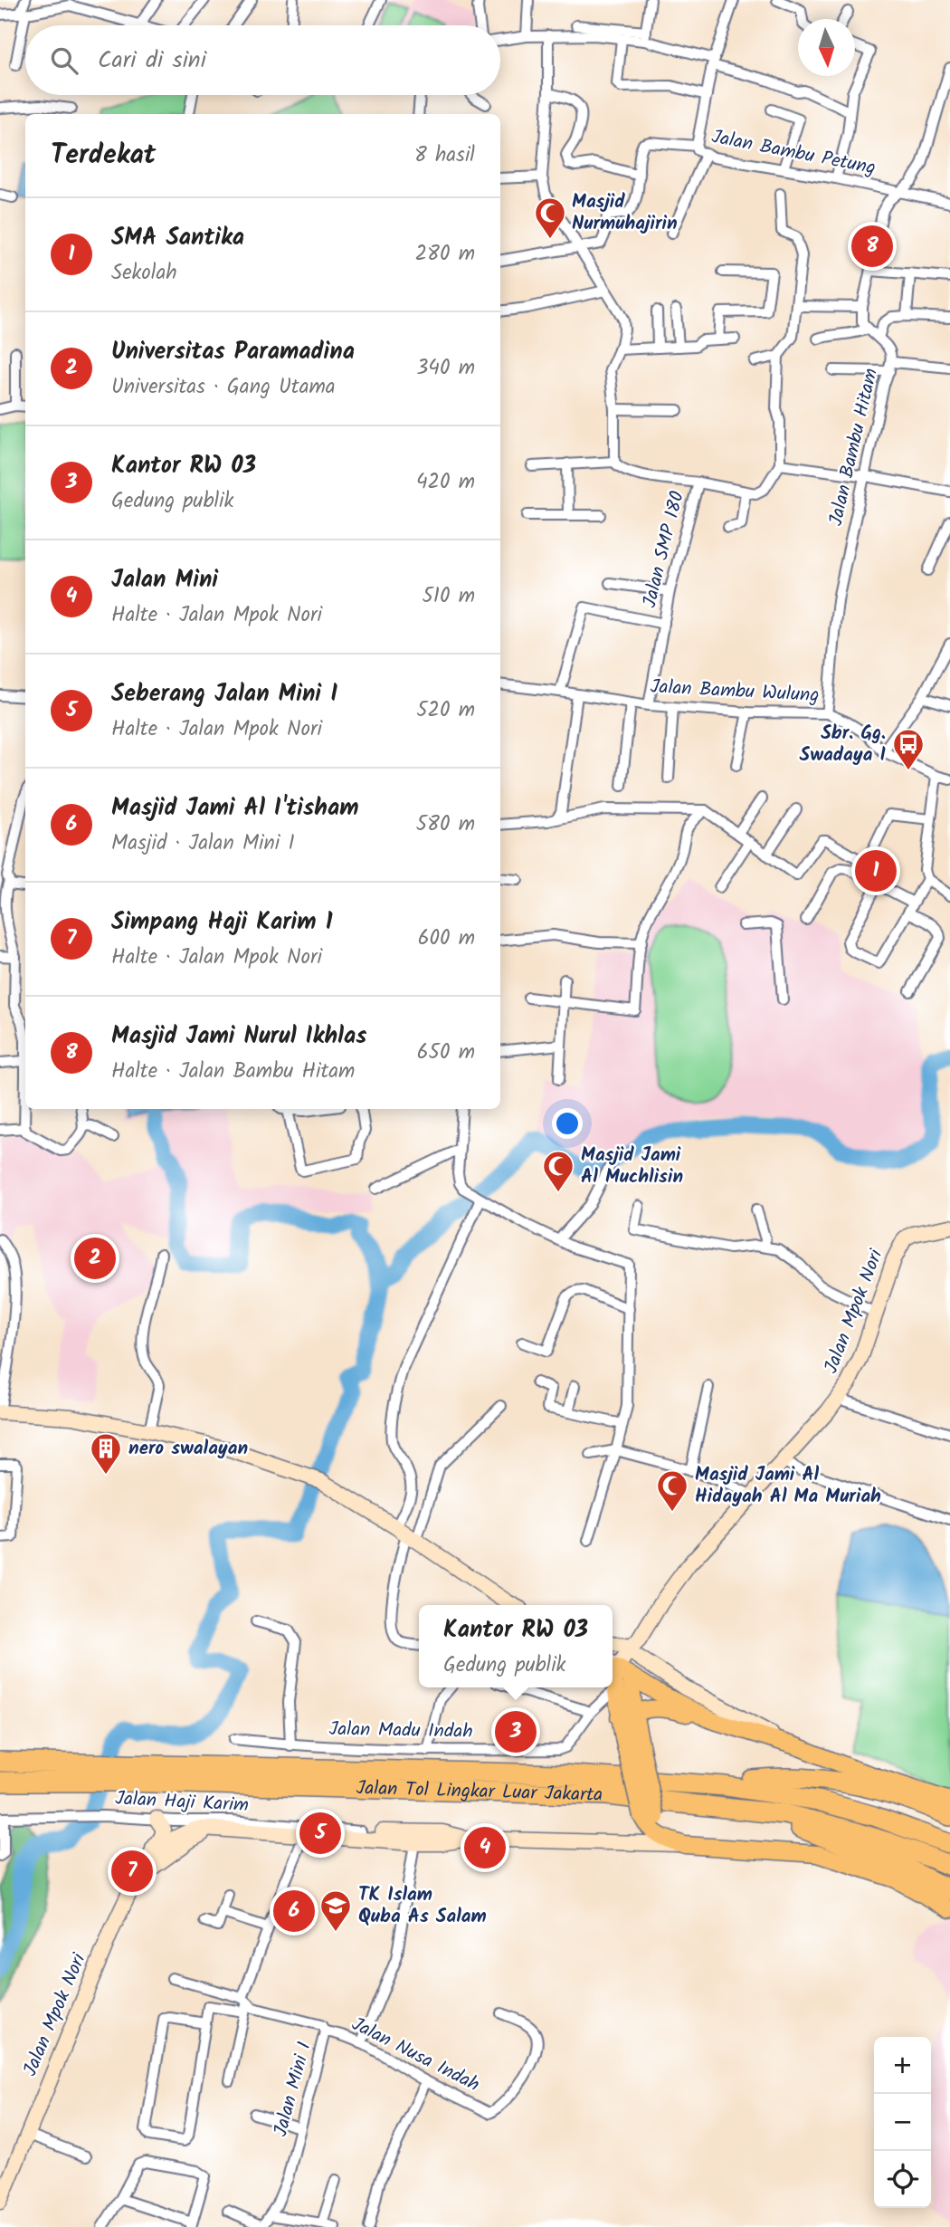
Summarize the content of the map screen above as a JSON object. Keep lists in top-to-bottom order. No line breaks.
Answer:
{"streets":{"highway":["Jalan Tol Lingkar Luar Jakarta"],"main road":["Jalan Mpok Nori"],"street":["Jalan Bambu Petung","Jalan Bambu Hitam","Jalan SMP 180","Jalan Bambu Wulung","Jalan Madu Indah","Jalan Haji Karim","Jalan Nusa Indah","Jalan Mini I"]},"crossings":[["Jalan Bambu Hitam","Jalan Bambu Wulung"],["Jalan SMP 180","Jalan Bambu Wulung"],["Jalan Mpok Nori","Jalan Haji Karim"],["Jalan Nusa Indah","Jalan Mini I"]],"places":{"mosque":["Masjid Nurmuhajirin","Masjid Jami Al Muchlisin","Masjid Jami Al Hidayah Al Ma Muriah"],"bus stop":["Sbr. Gg. Swadaya I"],"building":["nero swalayan"],"school or university":["TK Islam Quba As Salam"]},"north":"bottom","page":{"search":"Cari di sini","heading":["Terdekat","8 hasil"],"list":[{"mark":"1","name":"SMA Santika","note":"Sekolah","value":"280 m"},{"mark":"2","name":"Universitas Paramadina","note":"Universitas · Gang Utama","value":"340 m"},{"mark":"3","name":"Kantor RW 03","note":"Gedung publik","value":"420 m"},{"mark":"4","name":"Jalan Mini","note":"Halte · Jalan Mpok Nori","value":"510 m"},{"mark":"5","name":"Seberang Jalan Mini I","note":"Halte · Jalan Mpok Nori","value":"520 m"},{"mark":"6","name":"Masjid Jami Al I'tisham","note":"Masjid · Jalan Mini I","value":"580 m"},{"mark":"7","name":"Simpang Haji Karim 1","note":"Halte · Jalan Mpok Nori","value":"600 m"},{"mark":"8","name":"Masjid Jami Nurul Ikhlas","note":"Halte · Jalan Bambu Hitam","value":"650 m"}],"pins":["8","1","2","3","5","4","7","6"],"popup":["Kantor RW 03","Gedung publik"],"map_buttons":["+","−"]}}
